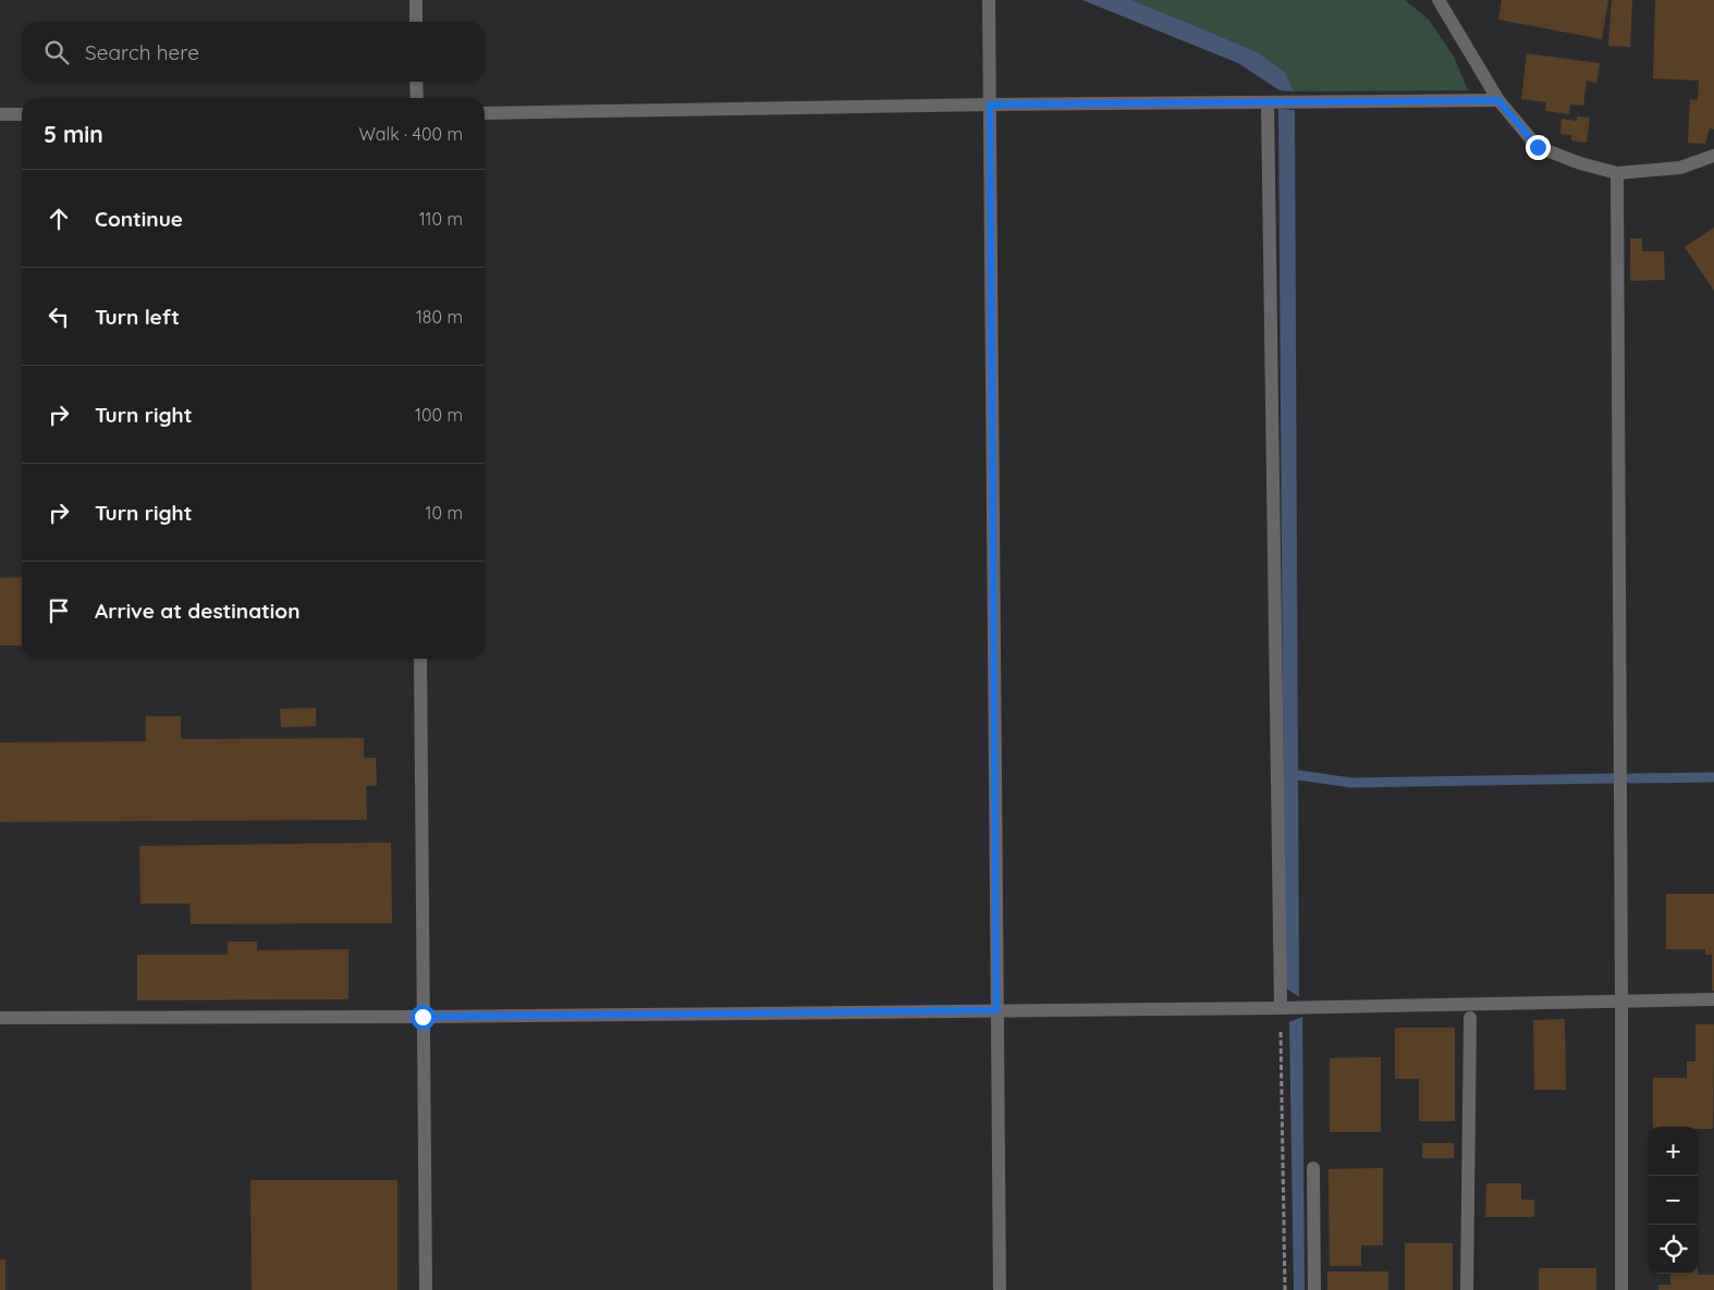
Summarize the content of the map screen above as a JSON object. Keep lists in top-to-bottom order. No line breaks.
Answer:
{"page":{"search":"Search here","heading":["5 min","Walk · 400 m"],"list":[["Continue","110 m"],["Turn left","180 m"],["Turn right","100 m"],["Turn right","10 m"],"Arrive at destination"],"map_buttons":["+","−"]}}
